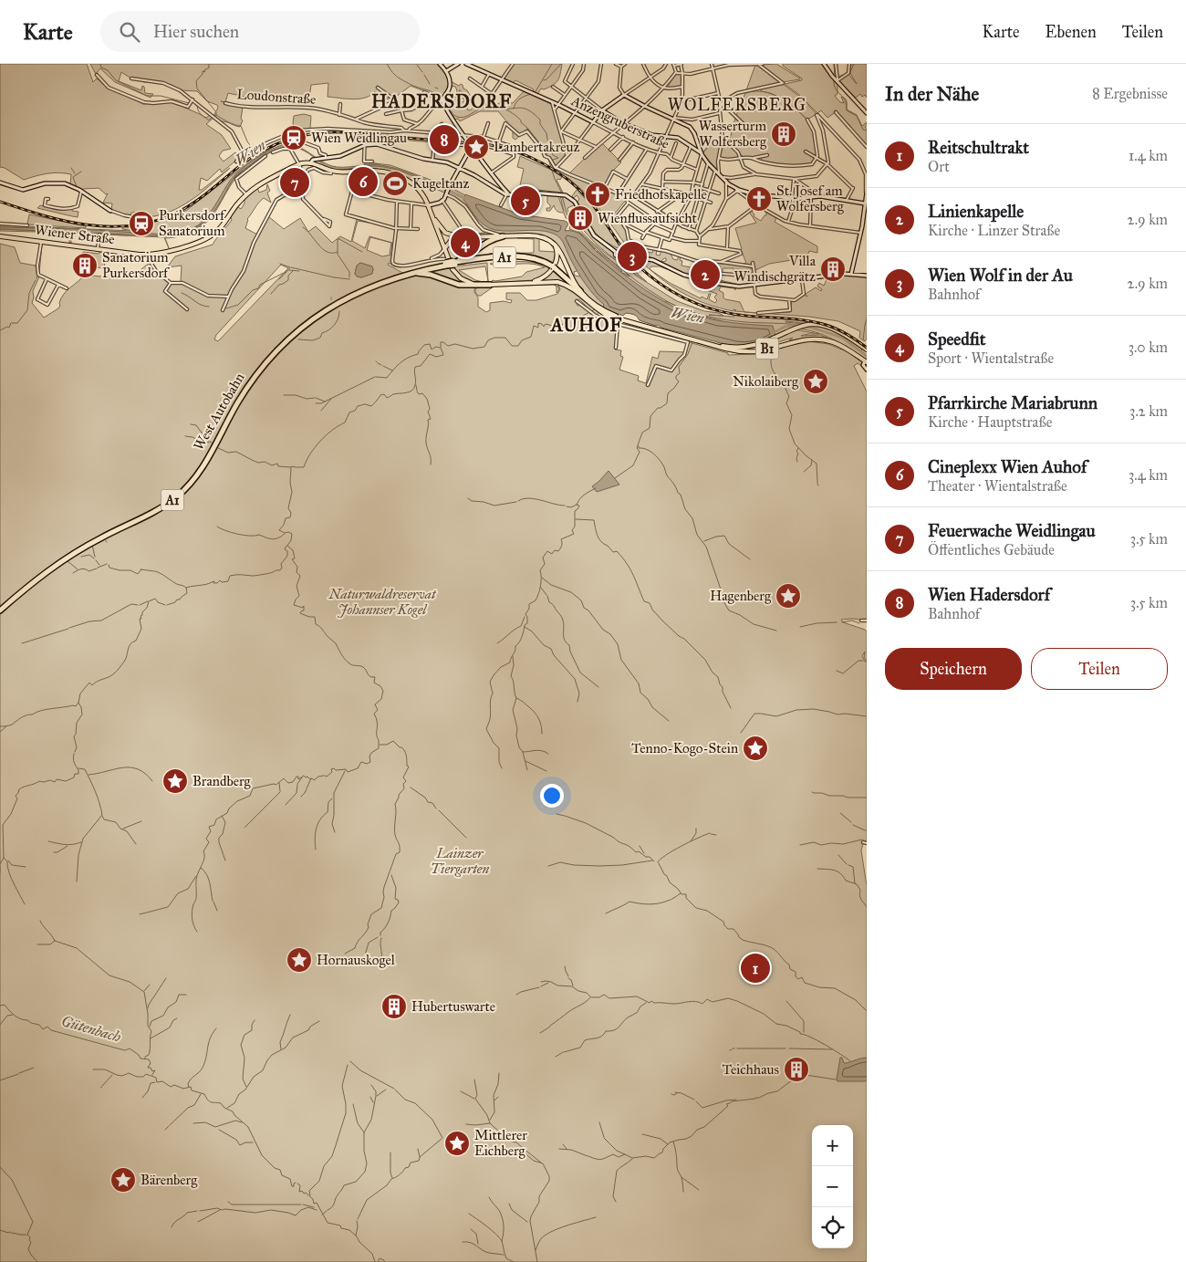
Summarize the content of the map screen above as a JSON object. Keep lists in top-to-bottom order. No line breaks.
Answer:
{"streets":{"highway":["A1","West Autobahn"],"main road":["Anzengruberstraße","Wiener Straße","B1"],"street":["Loudonstraße"]},"crossings":[["Wiener Straße","B1"],["B1","West Autobahn"]],"districts":["HADERSDORF","WOLFERSBERG","AUHOF"],"water":["Wien","Gütenbach"],"parks":["Naturwaldreservat Johannser Kogel","Lainzer Tiergarten"],"places":{"building":["Wasserturm Wolfersberg","Wienflussaufsicht","Sanatorium Purkersdorf","Villa Windischgrätz","Hubertuswarte","Teichhaus"],"station":["Wien Weidlingau","Purkersdorf Sanatorium"],"place":["Lambertakreuz","Nikolaiberg","Hagenberg","Tenno-Kogo-Stein","Brandberg","Hornauskogel","Mittlerer Eichberg","Bärenberg"],"sports":["Kugeltanz"],"church":["Friedhofskapelle","St. Josef am Wolfersberg"]},"page":{"header":"Karte","search":"Hier suchen","nav":["Karte","Ebenen","Teilen"],"heading":["In der Nähe","8 Ergebnisse"],"pins":["8","6","7","5","4","3","2","1"],"list":[{"mark":"1","name":"Reitschultrakt","note":"Ort","value":"1.4 km"},{"mark":"2","name":"Linienkapelle","note":"Kirche · Linzer Straße","value":"2.9 km"},{"mark":"3","name":"Wien Wolf in der Au","note":"Bahnhof","value":"2.9 km"},{"mark":"4","name":"Speedfit","note":"Sport · Wientalstraße","value":"3.0 km"},{"mark":"5","name":"Pfarrkirche Mariabrunn","note":"Kirche · Hauptstraße","value":"3.2 km"},{"mark":"6","name":"Cineplexx Wien Auhof","note":"Theater · Wientalstraße","value":"3.4 km"},{"mark":"7","name":"Feuerwache Weidlingau","note":"Öffentliches Gebäude","value":"3.5 km"},{"mark":"8","name":"Wien Hadersdorf","note":"Bahnhof","value":"3.5 km"}],"buttons":["Speichern","Teilen"],"map_buttons":["+","−"]}}
